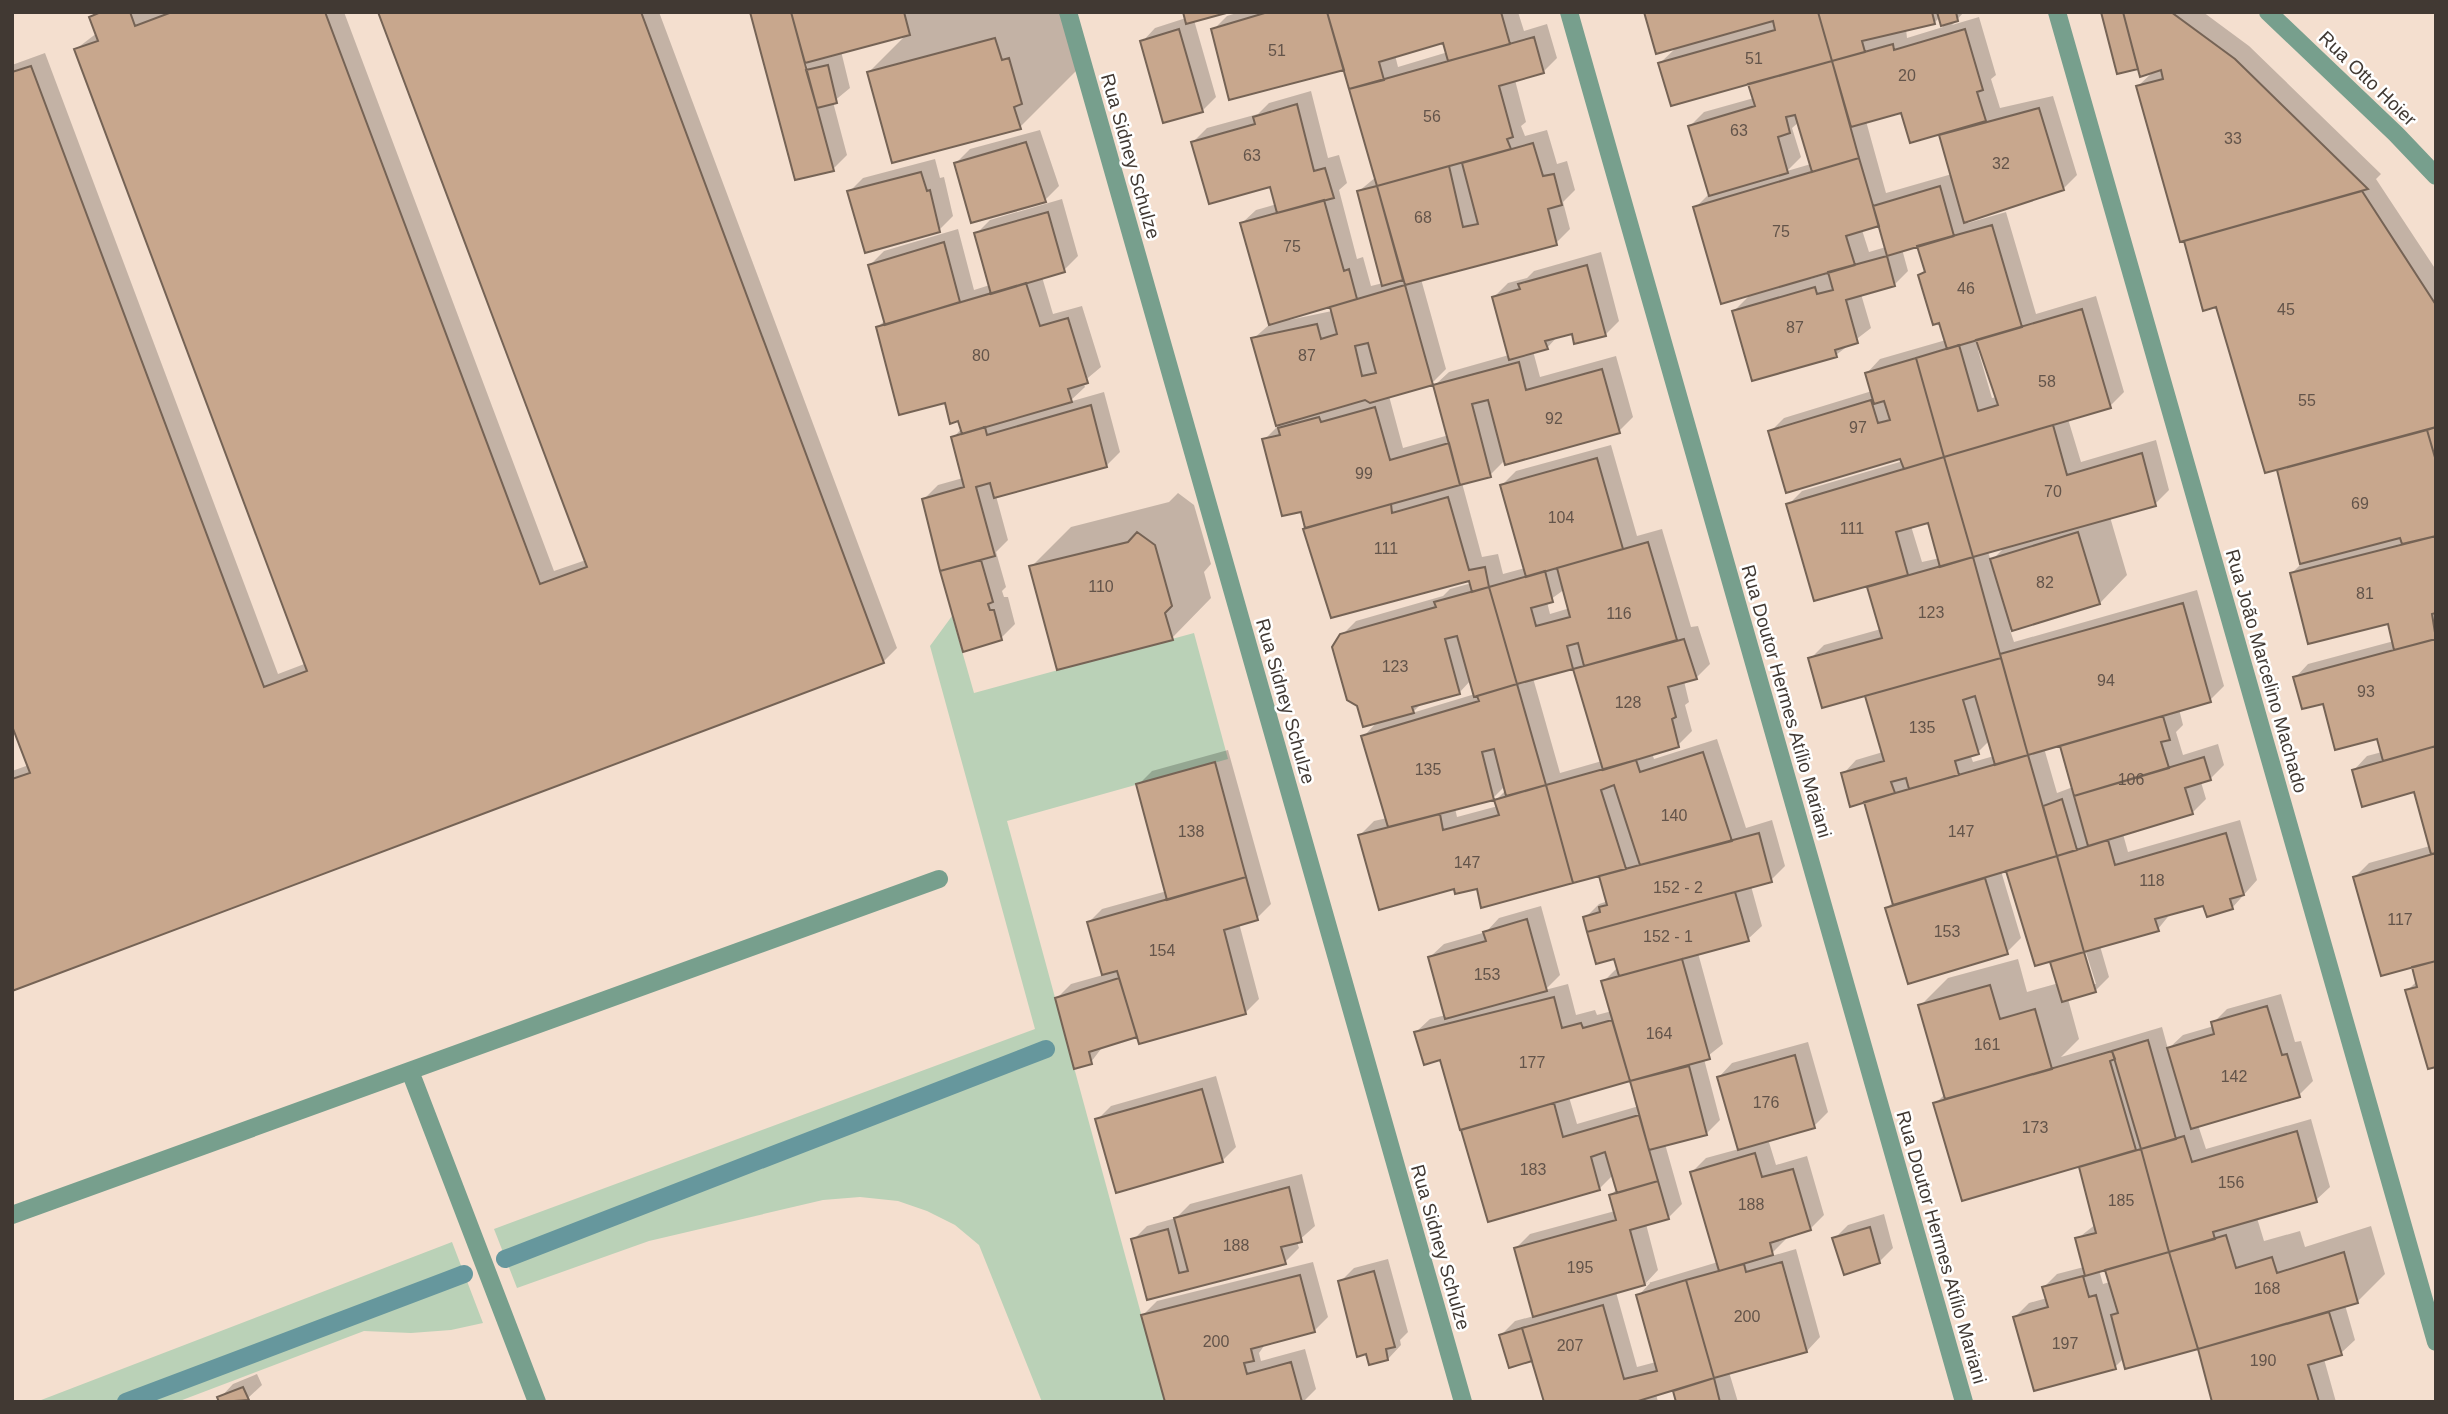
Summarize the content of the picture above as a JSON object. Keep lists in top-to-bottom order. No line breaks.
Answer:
{"streets":{"street":["Rua Otto Hoier","Rua Sidney Schulze","Rua João Marcelino Machado","Rua Doutor Hermes Atílio Mariani"]},"house_numbers":["51","51","20","56","63","33","63","32","68","75","75","46","45","87","80","87","58","55","92","97","99","70","69","104","111","111","82","110","81","123","116","123","94","93","128","135","135","106","140","138","147","147","118","152 - 2","117","153","152 - 1","154","153","164","161","177","142","176","173","183","156","185","188","188","195","168","200","200","197","207","190"]}
